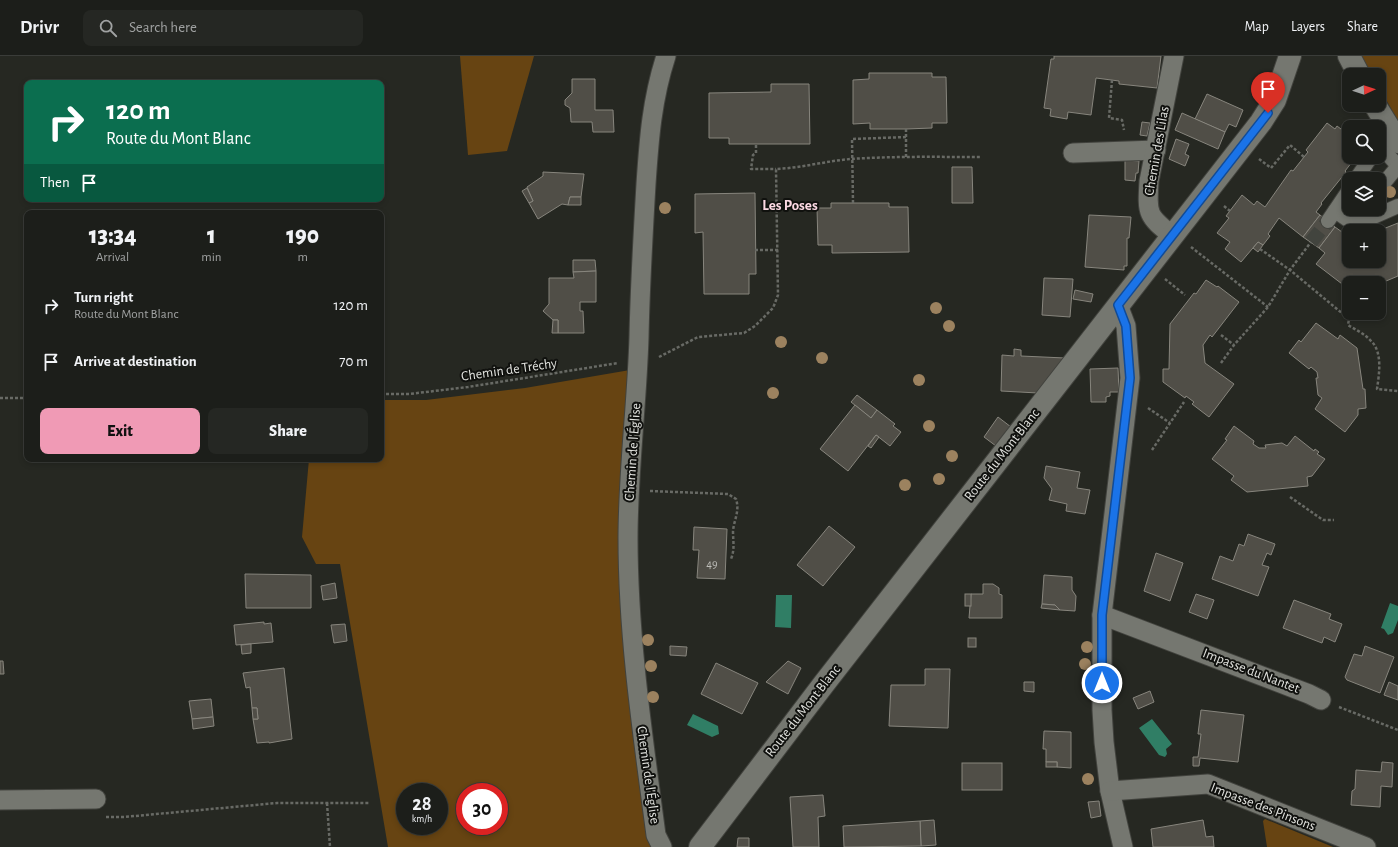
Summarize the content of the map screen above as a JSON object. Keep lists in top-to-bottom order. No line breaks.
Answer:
{"streets":{"street":["Chemin des Lilas","Chemin de l'Église","Route du Mont Blanc","Impasse du Nantet","Impasse des Pinsons"],"path":["Chemin de Tréchy"]},"crossings":[["Chemin des Lilas","Route du Mont Blanc"],["Chemin de Tréchy","Chemin de l'Église"]],"districts":["Les Poses"],"house_numbers":["49"],"north":"right","page":{"header":"Drivr","search":"Search here","nav":["Map","Layers","Share"],"map_buttons":["+","−"],"turn":["120 m","Route du Mont Blanc"],"then":"Then","eta":["13:34","Arrival","1","min","190","m"],"list":[{"name":"Turn right","note":"Route du Mont Blanc","value":"120 m"},{"name":"Arrive at destination","value":"70 m"}],"buttons":["Exit","Share"],"speed":"28 km/h","limit":"30"}}
